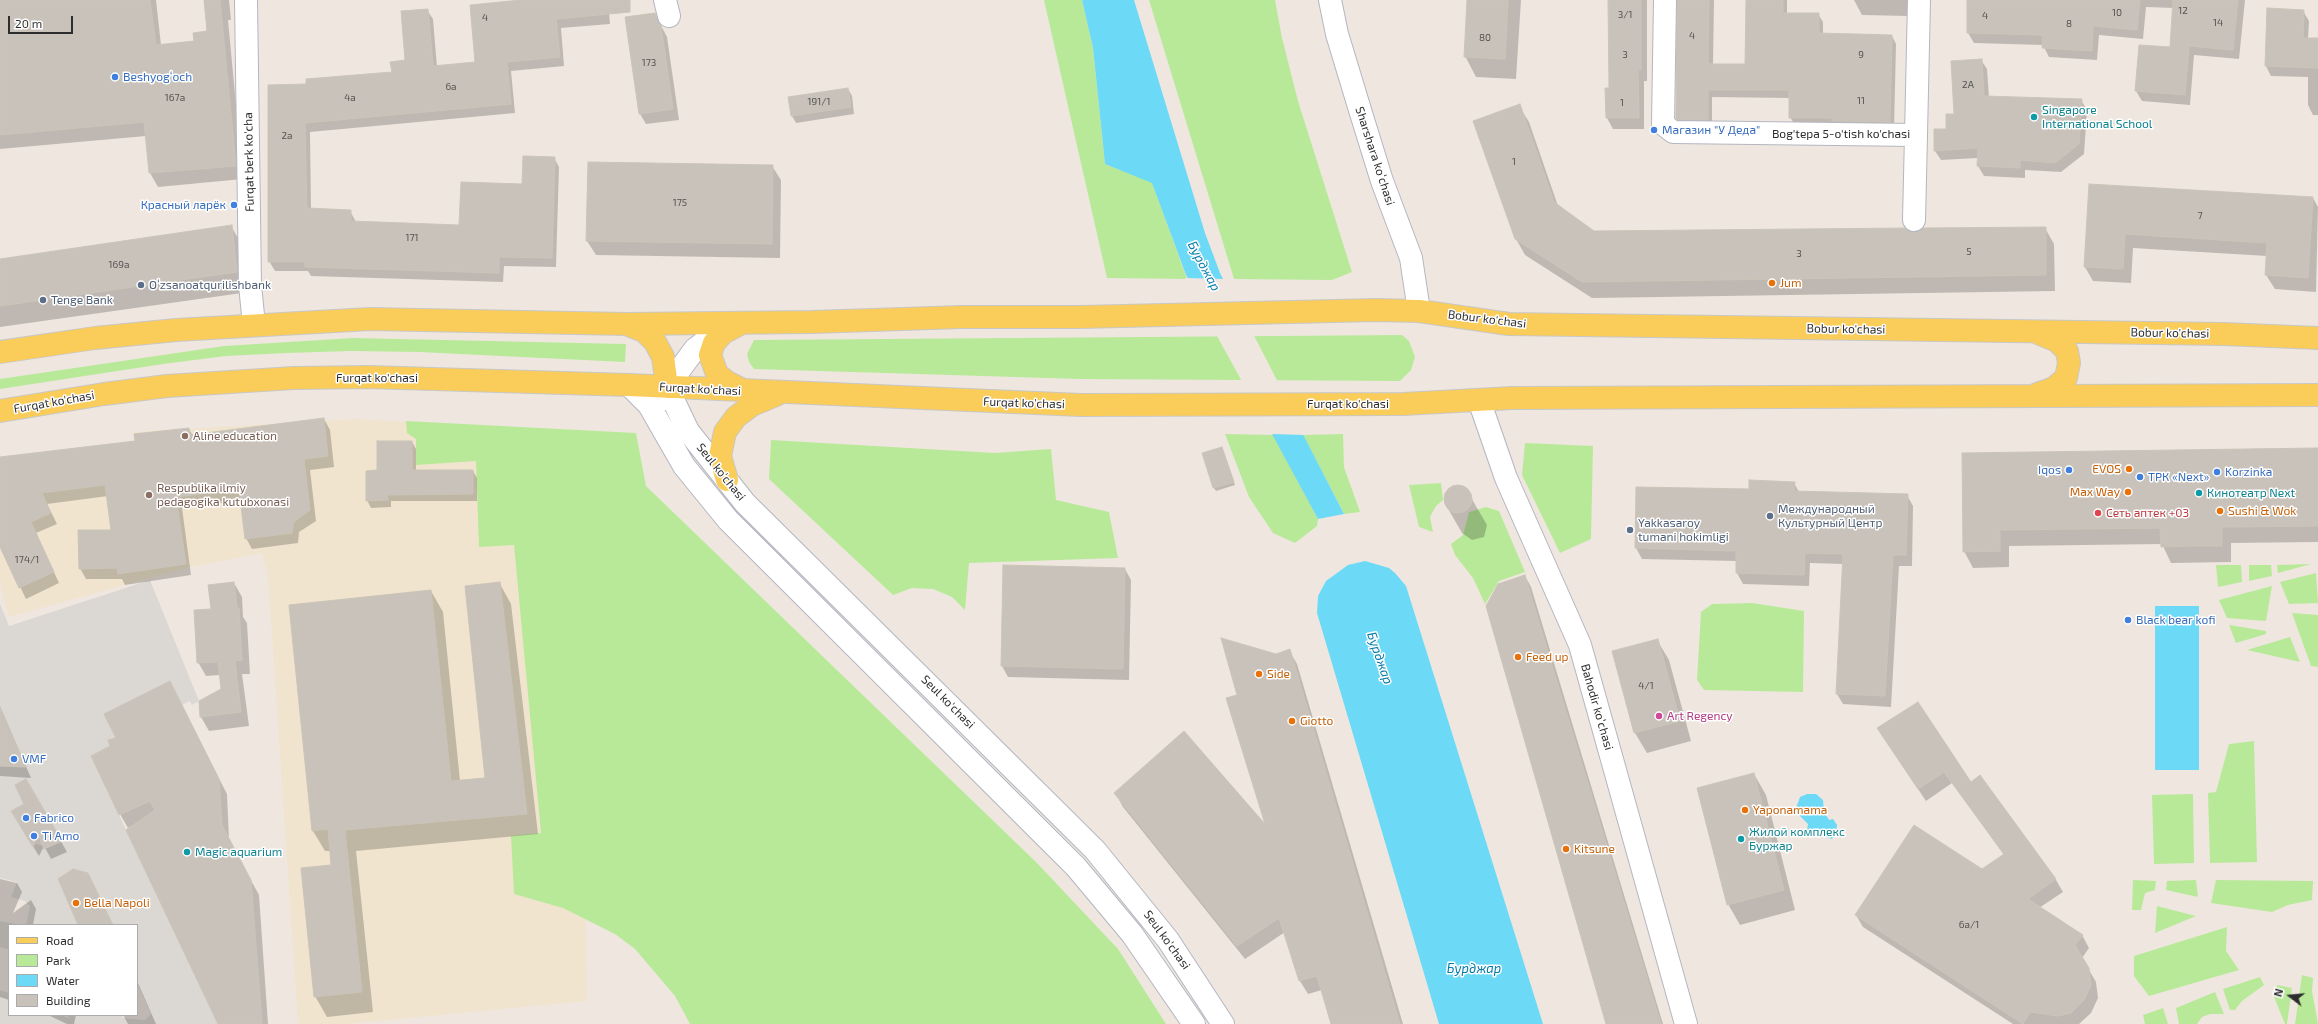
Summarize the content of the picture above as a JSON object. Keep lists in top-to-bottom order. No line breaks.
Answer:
{"streets":{"main road":["Bobur ko'chasi","Furqat ko'chasi","Seul ko'chasi"],"street":["Bog'tepa 5-o'tish ko'chasi","Sharshara koʻchasi","Furqat berk ko'cha","Bahodir koʻchasi"]},"crossings":[["Sharshara koʻchasi","Bobur ko'chasi"],["Furqat ko'chasi","Seul ko'chasi"],["Furqat ko'chasi","Bahodir koʻchasi"]],"water":["Бурджар"],"places":["Beshyogʻoch","Singapore International School","Магазин \"У Деда\"","Красный ларёк","Jum","Oʻzsanoatqurilishbank","Tenge Bank","Aline education","EVOS","Iqos","Korzinka","ТРК «Next»","Max Way","Кинотеатр Next","Respublika ilmiy pedagogika kutubxonasi","Sushi & Wok","Сеть аптек +03","Международный Культурный Центр","Yakkasaroy tumani hokimligi","Black bear kofi","Feed up","Side","Art Regency","Giotto","VMF","Yaponamama","Fabrico","Ti Amo","Жилой комплекс Буржар","Kitsune","Magic aquarium","Bella Napoli"],"house_numbers":["12","10","3/1","4","4","14","8","4","80","3","9","173","2A","6a","167a","4a","11","191/1","1","2a","1","175","7","171","5","3","169a","174/1","4/1","6a/1"],"legend":["Road","Park","Water","Building"],"scale_bar":"20 m","north":"left"}
